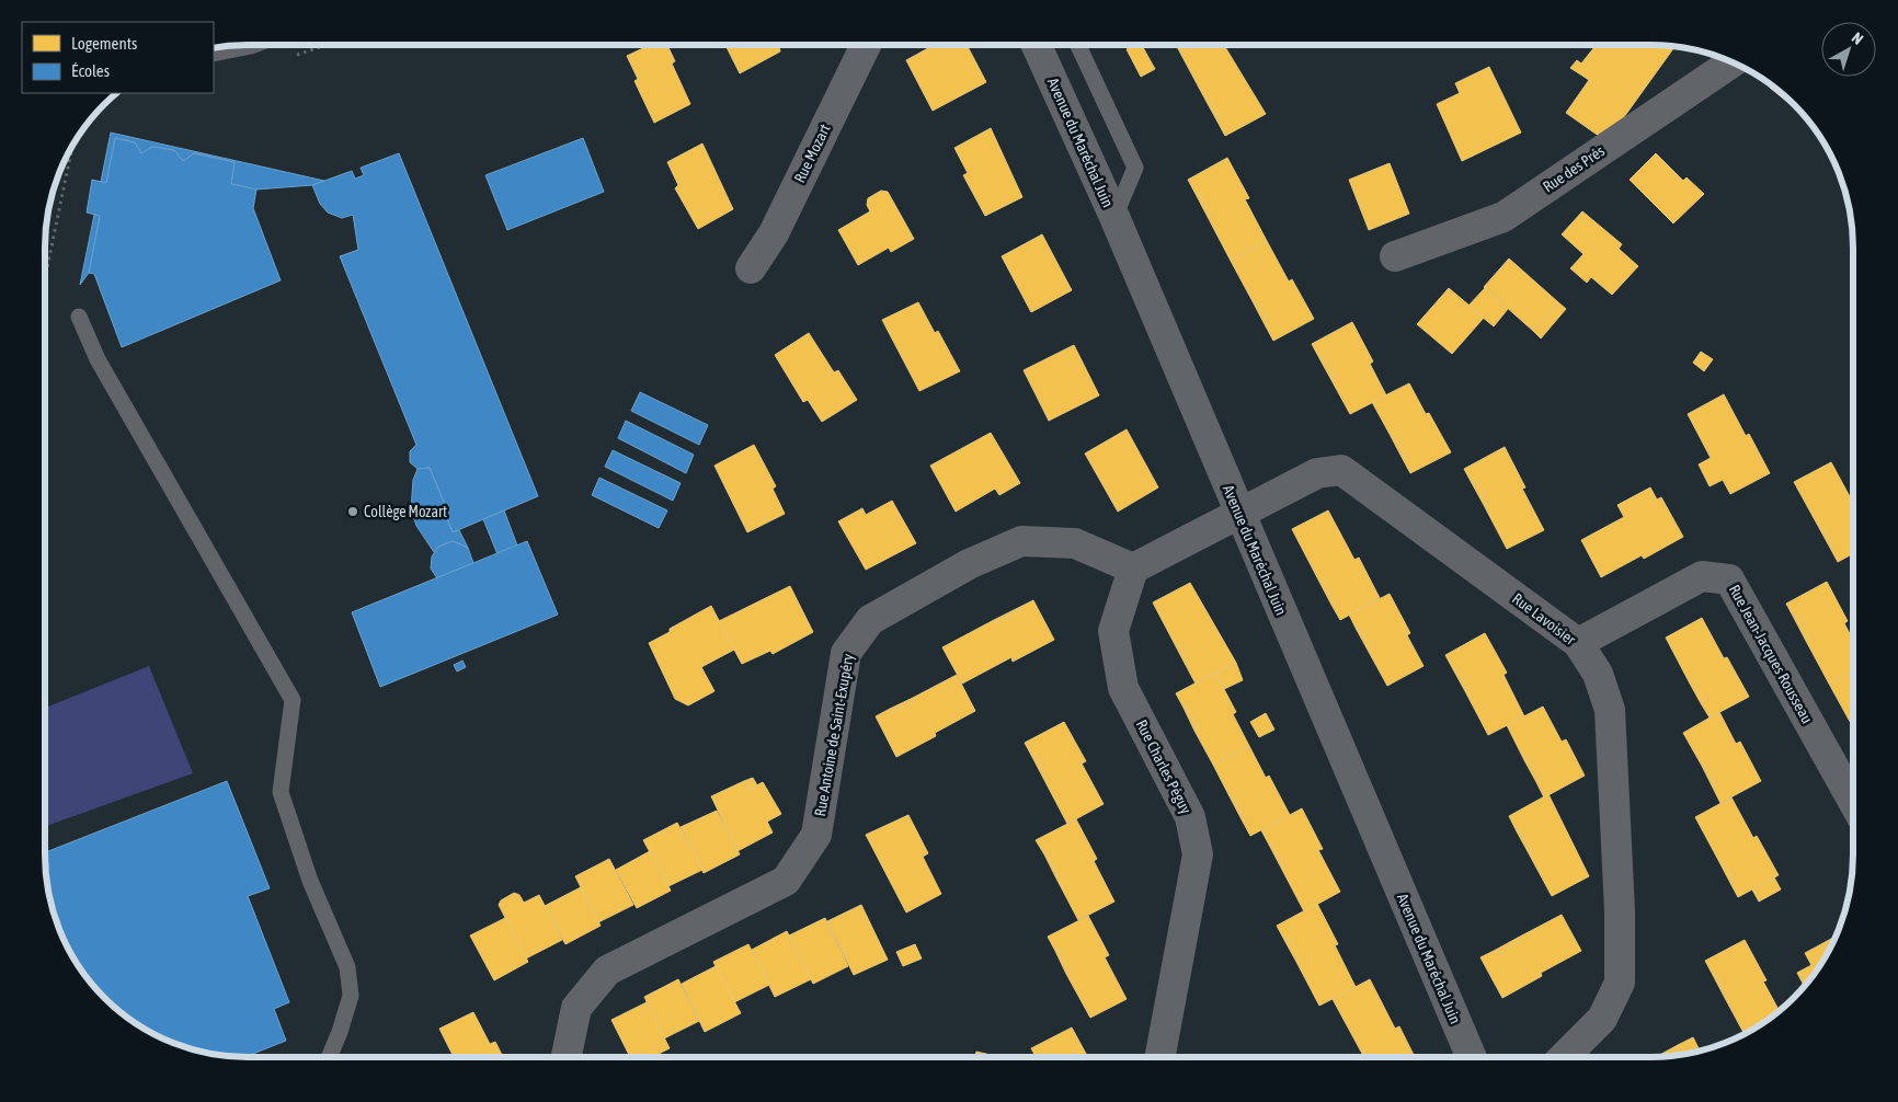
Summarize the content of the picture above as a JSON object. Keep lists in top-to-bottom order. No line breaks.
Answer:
{"streets":{"street":["Avenue du Maréchal Juin","Rue Mozart","Rue des Prés","Rue Lavoisier","Rue Jean-Jacques Rousseau","Rue Antoine de Saint-Exupéry","Rue Charles Péguy"]},"crossings":[["Avenue du Maréchal Juin","Rue Lavoisier"],["Rue Lavoisier","Rue Jean-Jacques Rousseau"],["Rue Antoine de Saint-Exupéry","Rue Charles Péguy"]],"places":["Collège Mozart"],"legend":["Logements","Écoles"],"north":"top right"}
